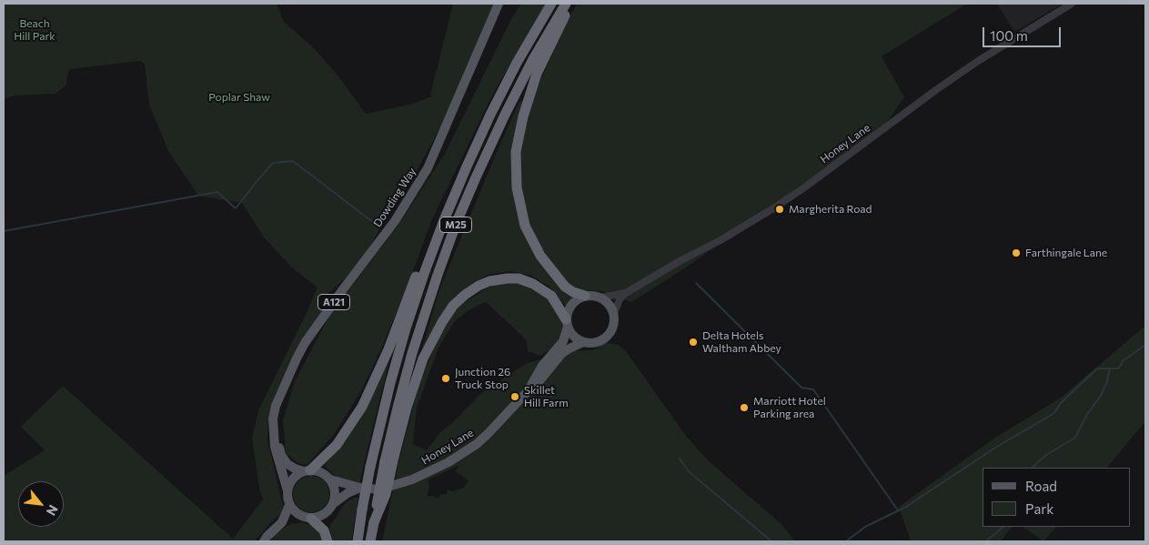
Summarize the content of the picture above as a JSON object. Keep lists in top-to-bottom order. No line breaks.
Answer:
{"streets":{"highway":["M25"],"main road":["Honey Lane","Dowding Way","A121"]},"crossings":[["Honey Lane","Dowding Way"],["Honey Lane","M25"],["Dowding Way","M25"]],"parks":["Beach Hill Park","Poplar Shaw"],"places":["Margherita Road","Farthingale Lane","Delta Hotels Waltham Abbey","Junction 26 Truck Stop","Skillet Hill Farm","Marriott Hotel Parking area"],"legend":["Road","Park"],"scale_bar":"100 m","north":"bottom right"}
